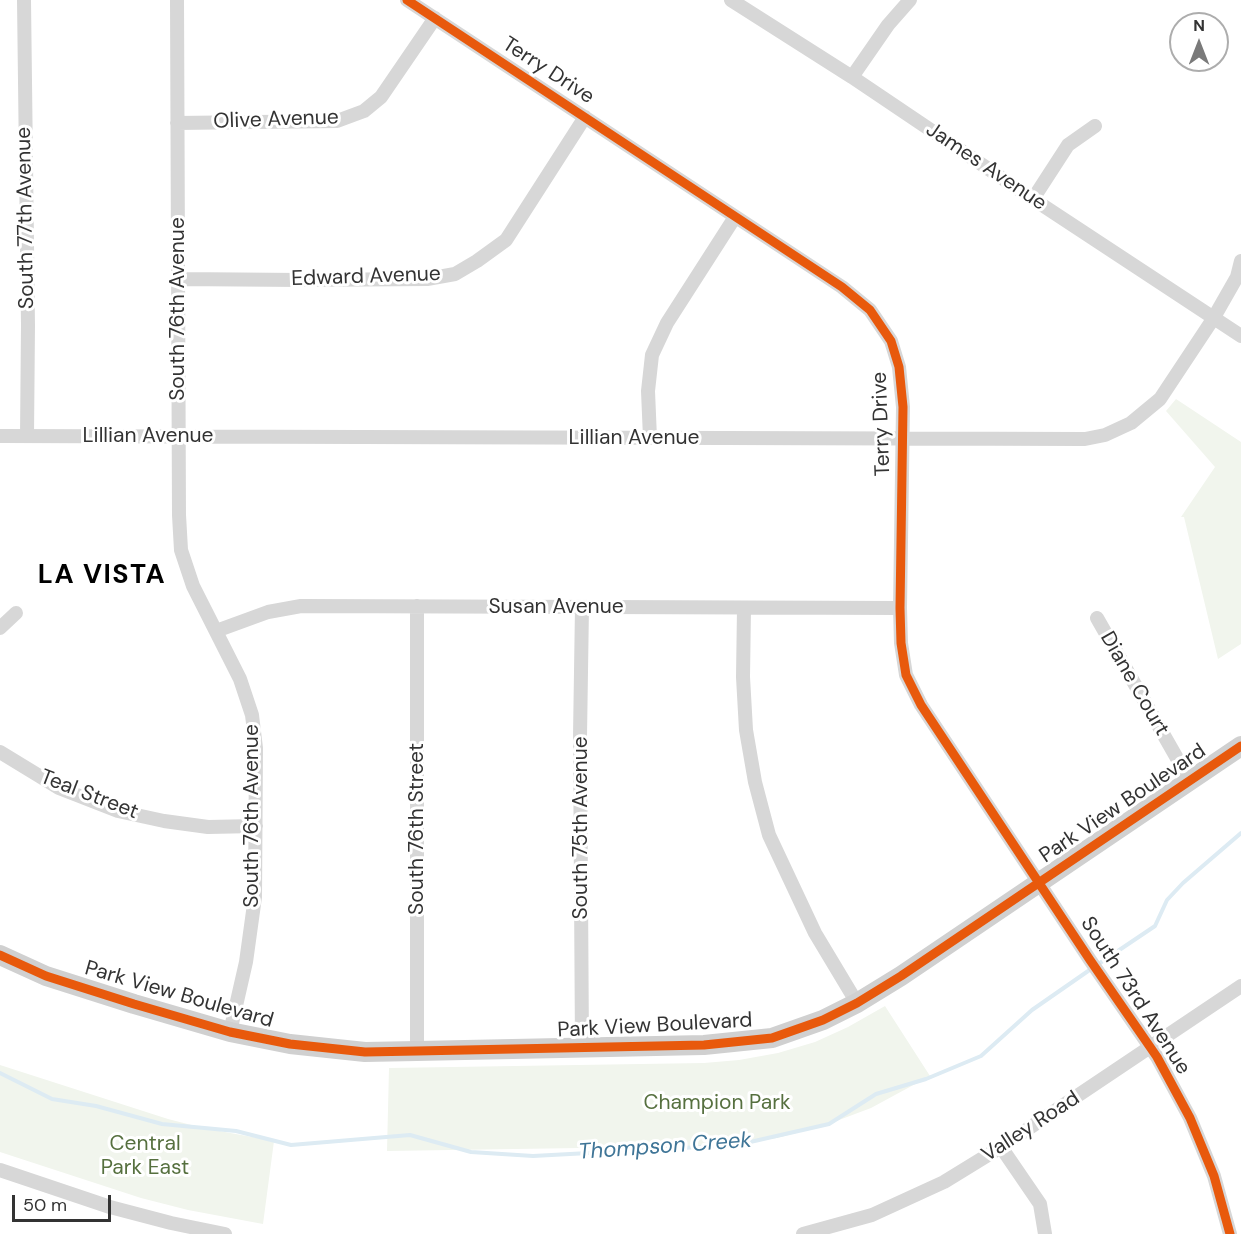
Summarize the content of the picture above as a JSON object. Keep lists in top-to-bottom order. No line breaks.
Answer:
{"streets":{"street":["Terry Drive","Olive Avenue","James Avenue","South 77th Avenue","Edward Avenue","South 76th Avenue","Lillian Avenue","Susan Avenue","Diane Court","Teal Street","Park View Boulevard","South 75th Avenue","South 76th Street","South 73rd Avenue","Valley Road"]},"crossings":[["Terry Drive","Olive Avenue"],["Terry Drive","Edward Avenue"],["Terry Drive","Lillian Avenue"],["Terry Drive","Susan Avenue"],["Terry Drive","Park View Boulevard"],["Terry Drive","South 73rd Avenue"],["Olive Avenue","South 76th Avenue"],["James Avenue","Lillian Avenue"],["South 77th Avenue","Lillian Avenue"],["Edward Avenue","South 76th Avenue"],["South 76th Avenue","Lillian Avenue"],["South 76th Avenue","Susan Avenue"],["South 76th Avenue","Teal Street"],["South 76th Avenue","Park View Boulevard"],["Susan Avenue","South 75th Avenue"],["Susan Avenue","South 76th Street"],["Diane Court","Park View Boulevard"],["Park View Boulevard","South 75th Avenue"],["Park View Boulevard","South 76th Street"],["Park View Boulevard","South 73rd Avenue"],["South 73rd Avenue","Valley Road"]],"districts":["LA VISTA"],"water":["Thompson Creek"],"parks":["Champion Park","Central Park East"],"scale_bar":"50 m","north":"top"}
